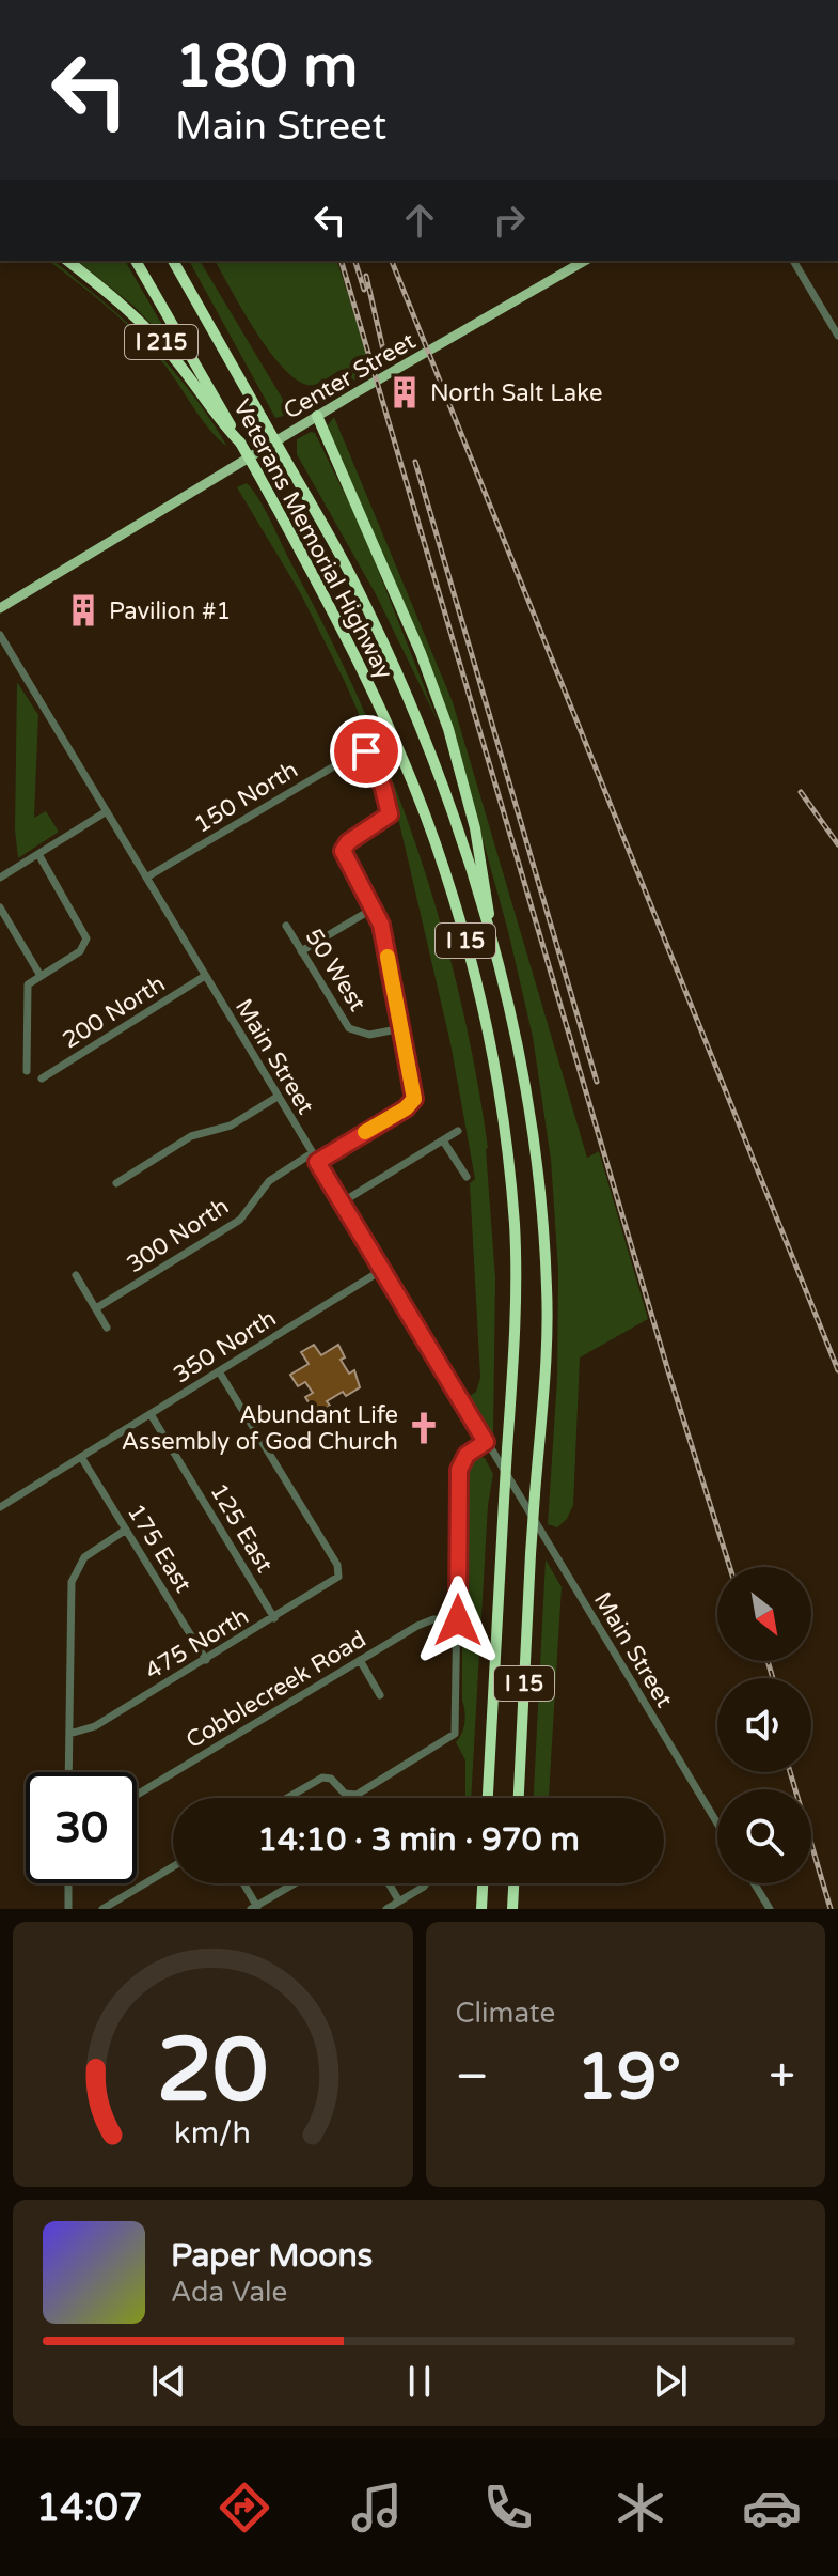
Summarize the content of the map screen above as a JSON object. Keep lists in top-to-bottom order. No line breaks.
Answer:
{"streets":{"highway":["I 215","Veterans Memorial Highway","I 15"],"main road":["Center Street"],"street":["150 North","50 West","200 North","Main Street","300 North","350 North","125 East","175 East","475 North","Cobblecreek Road"]},"crossings":[["I 215","Veterans Memorial Highway"],["150 North","Main Street"],["50 West","300 North"],["200 North","Main Street"],["Main Street","300 North"],["Main Street","350 North"],["350 North","125 East"],["350 North","175 East"],["350 North","475 North"],["125 East","475 North"],["175 East","475 North"]],"places":{"building":["North Salt Lake","Pavilion #1"],"church":["Abundant Life Assembly of God Church"]},"north":"bottom right","page":{"turn":["180 m","Main Street"],"limit":"30","trip":"14:10 · 3 min · 970 m","tile":"Climate","heat":["−","19°","+"],"song":["Paper Moons","Ada Vale"],"tabs":"14:07","gauge":["20","km/h"]}}
